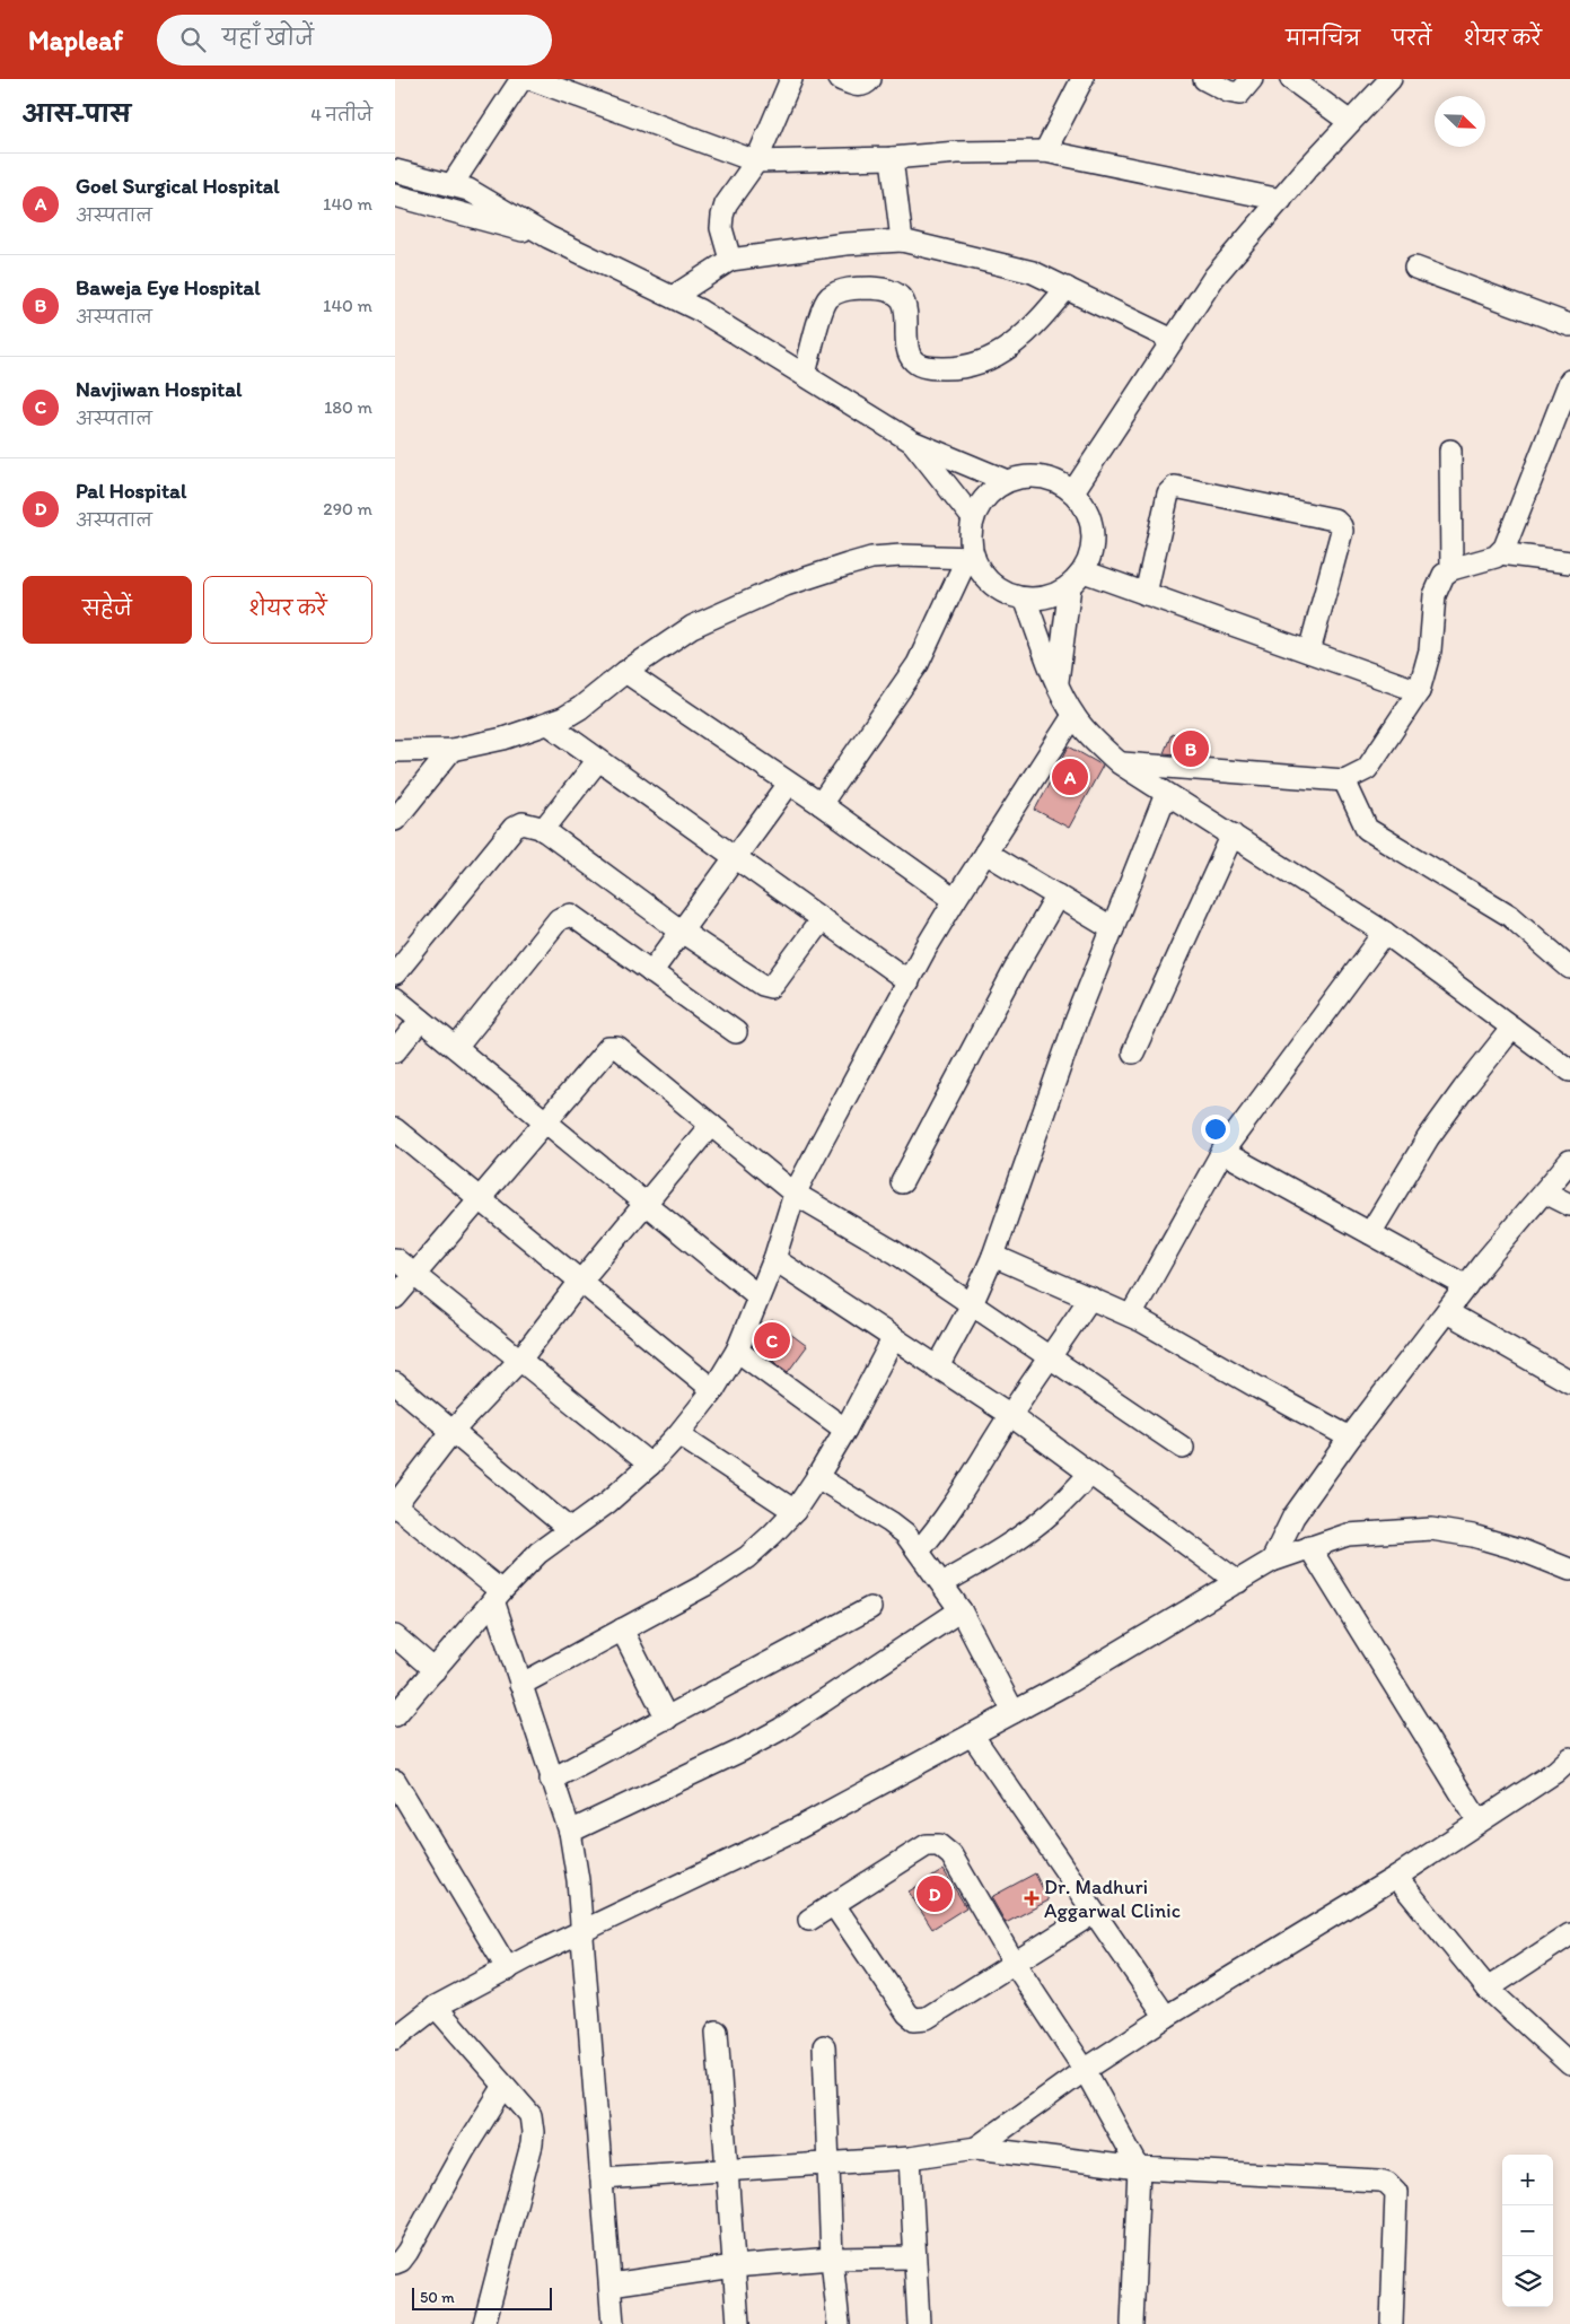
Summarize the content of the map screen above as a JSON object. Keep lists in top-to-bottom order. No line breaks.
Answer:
{"places":{"health":["Dr. Madhuri Aggarwal Clinic"]},"scale_bar":"50 m","north":"bottom right","page":{"header":"Mapleaf","search":"यहाँ खोजें","nav":["मानचित्र","परतें","शेयर करें"],"heading":["आस-पास","4 नतीजे"],"list":[{"mark":"A","name":"Goel Surgical Hospital","note":"अस्पताल","value":"140 m"},{"mark":"B","name":"Baweja Eye Hospital","note":"अस्पताल","value":"140 m"},{"mark":"C","name":"Navjiwan Hospital","note":"अस्पताल","value":"180 m"},{"mark":"D","name":"Pal Hospital","note":"अस्पताल","value":"290 m"}],"buttons":["सहेजें","शेयर करें"],"pins":["B","A","C","D"],"map_buttons":["+","−"],"scale":"50 m"}}
